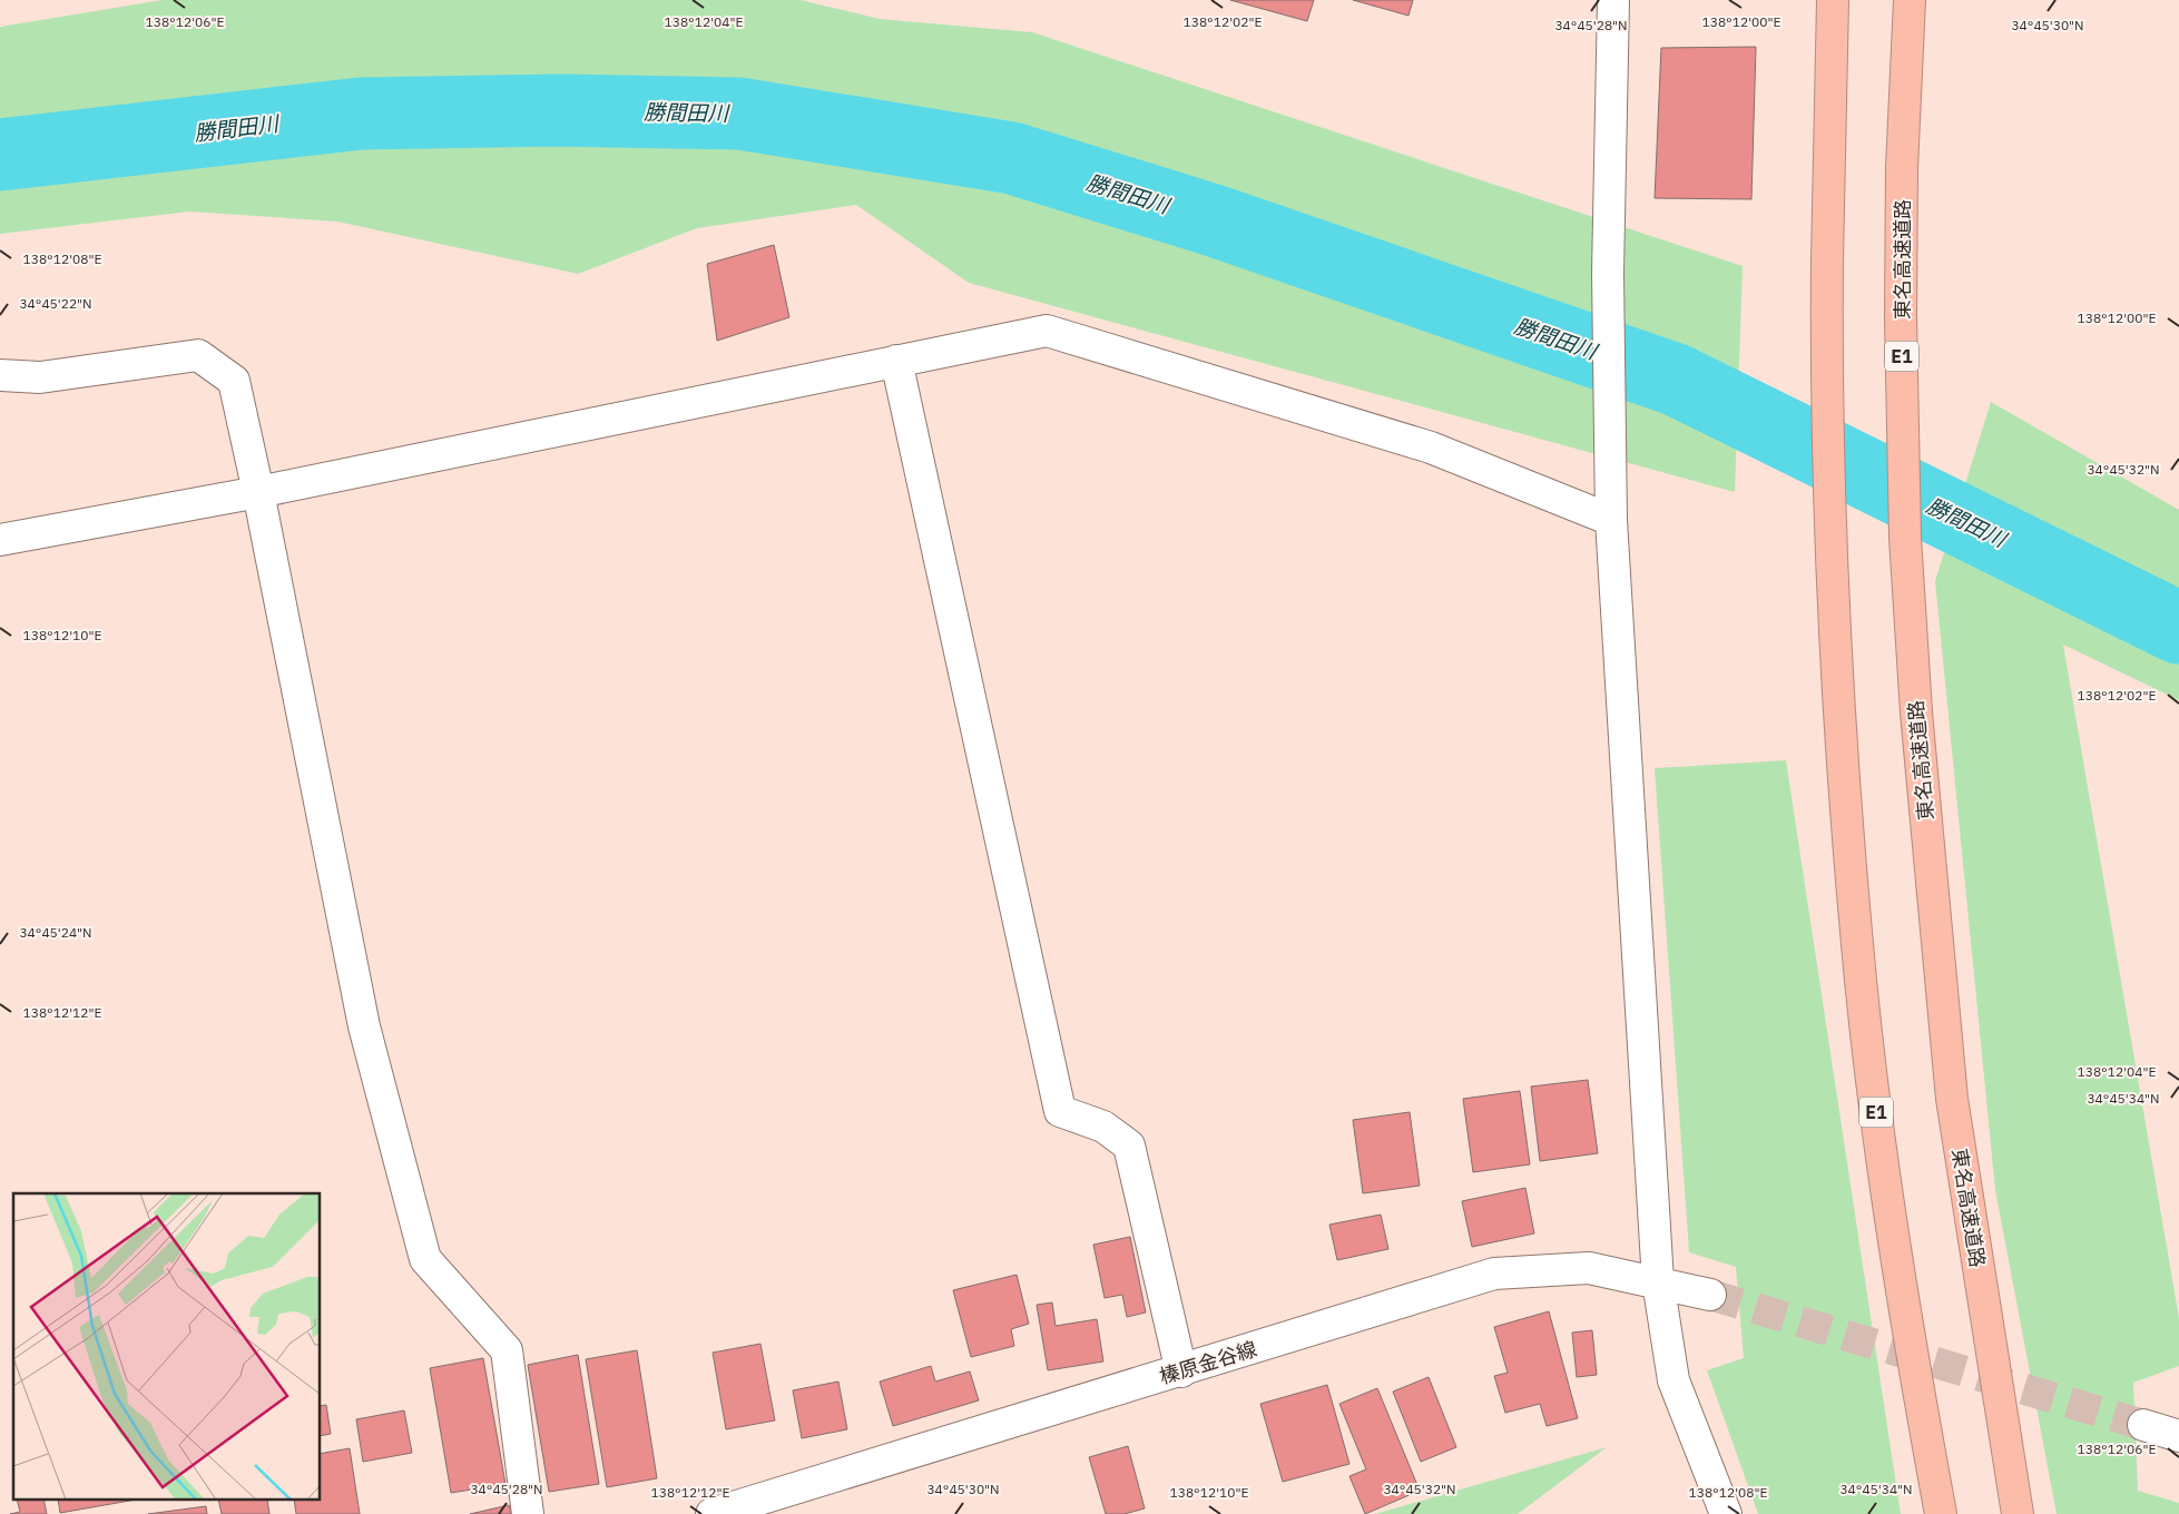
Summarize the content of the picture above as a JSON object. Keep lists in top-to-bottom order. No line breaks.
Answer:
{"streets":{"highway":["東名高速道路","E1"],"street":["榛原金谷線"]},"water":["勝間田川"],"coordinates":["138°12'06\"E","138°12'04\"E","138°12'02\"E","138°12'00\"E","34°45'28\"N","34°45'30\"N","138°12'08\"E","34°45'22\"N","34°45'32\"N","138°12'10\"E","34°45'24\"N","138°12'12\"E","34°45'34\"N"]}
